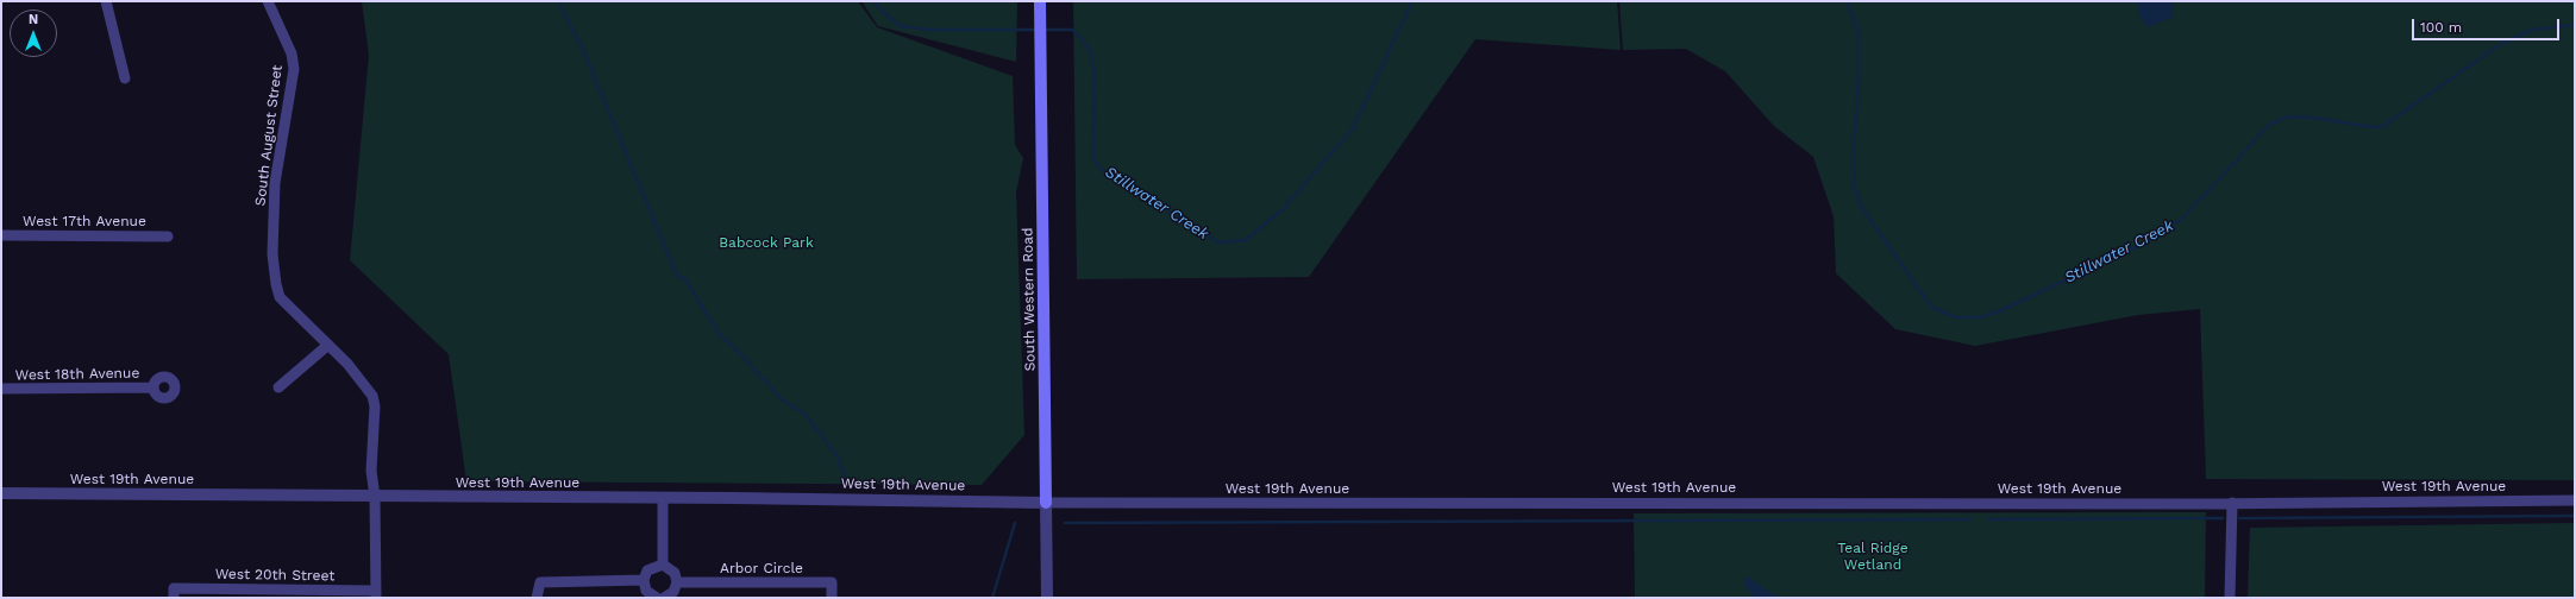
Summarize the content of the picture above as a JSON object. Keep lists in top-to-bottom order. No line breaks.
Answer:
{"streets":{"main road":["South Western Road"],"street":["South August Street","West 17th Avenue","West 18th Avenue","West 19th Avenue","Arbor Circle","West 20th Street"]},"crossings":[["South August Street","West 19th Avenue"],["South August Street","West 20th Street"],["South Western Road","West 19th Avenue"]],"water":["Stillwater Creek"],"parks":["Babcock Park","Teal Ridge Wetland"],"scale_bar":"100 m","north":"top"}
